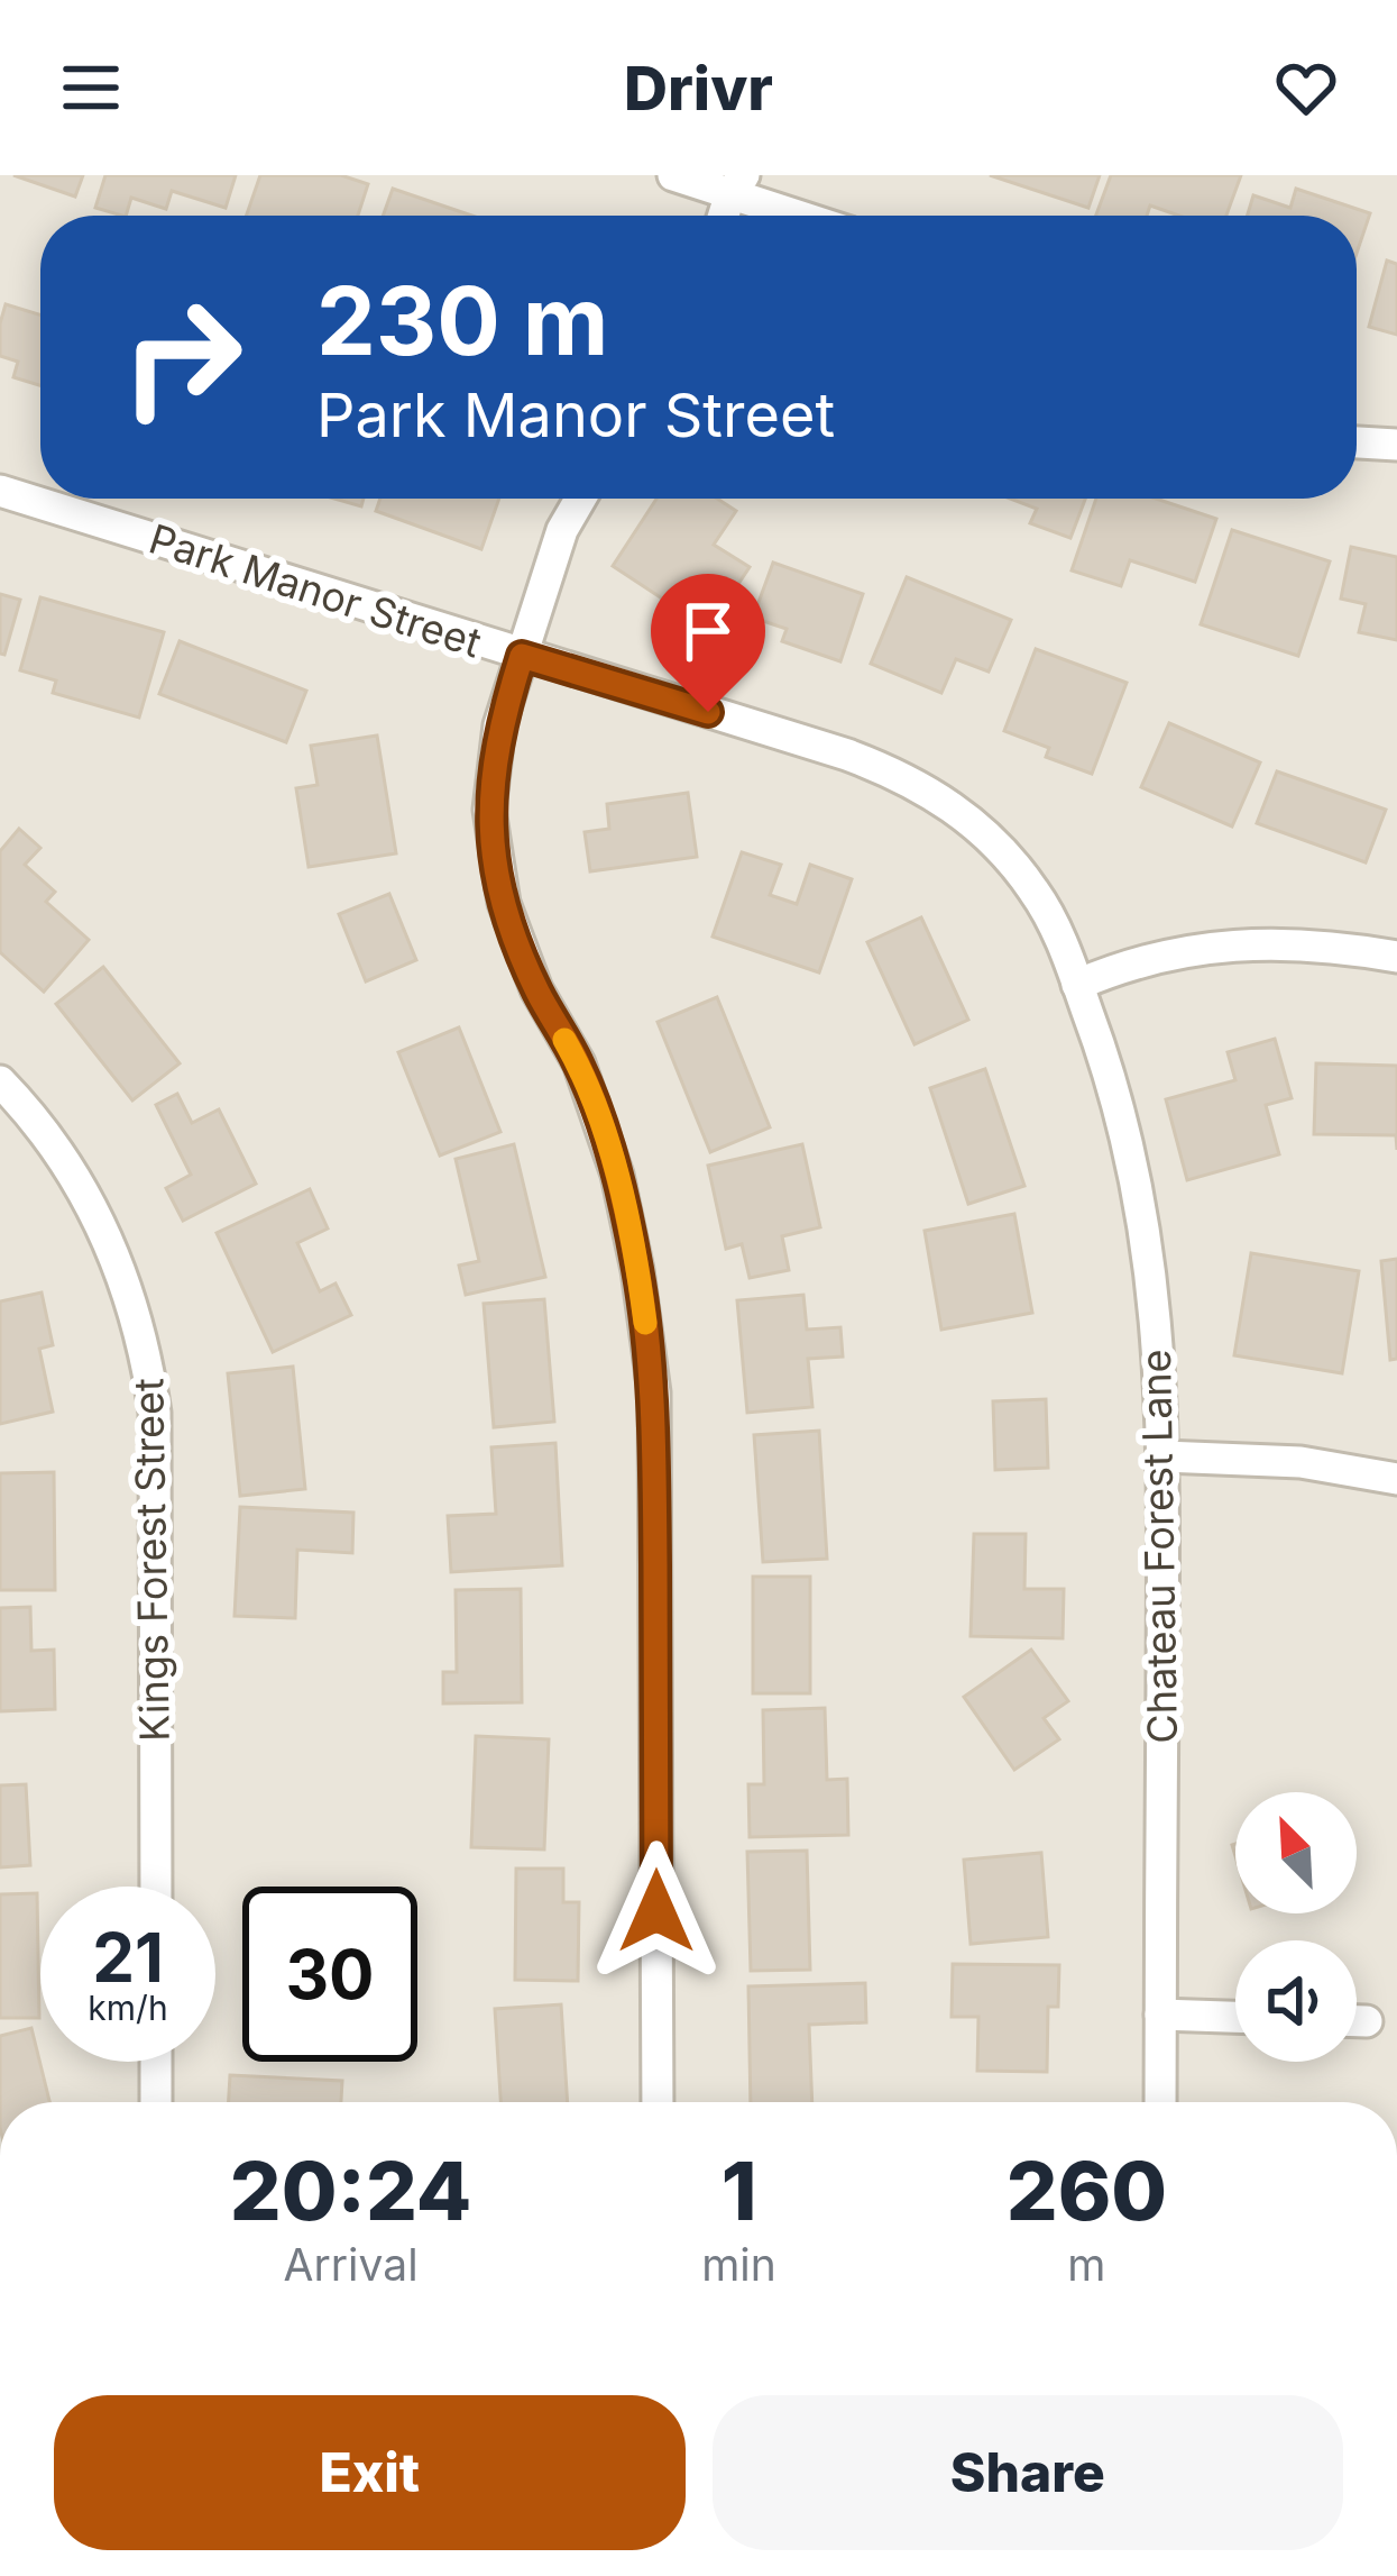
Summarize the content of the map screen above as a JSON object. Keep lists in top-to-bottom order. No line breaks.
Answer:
{"streets":{"street":["Park Manor Street","Chateau Forest Lane","Kings Forest Street"]},"crossings":[["Park Manor Street","Chateau Forest Lane"]],"north":"top left","page":{"header":"Drivr","turn":["230 m","Park Manor Street"],"speed":"21 km/h","limit":"30","eta":["20:24","Arrival","1","min","260","m"],"buttons":["Exit","Share"]}}
